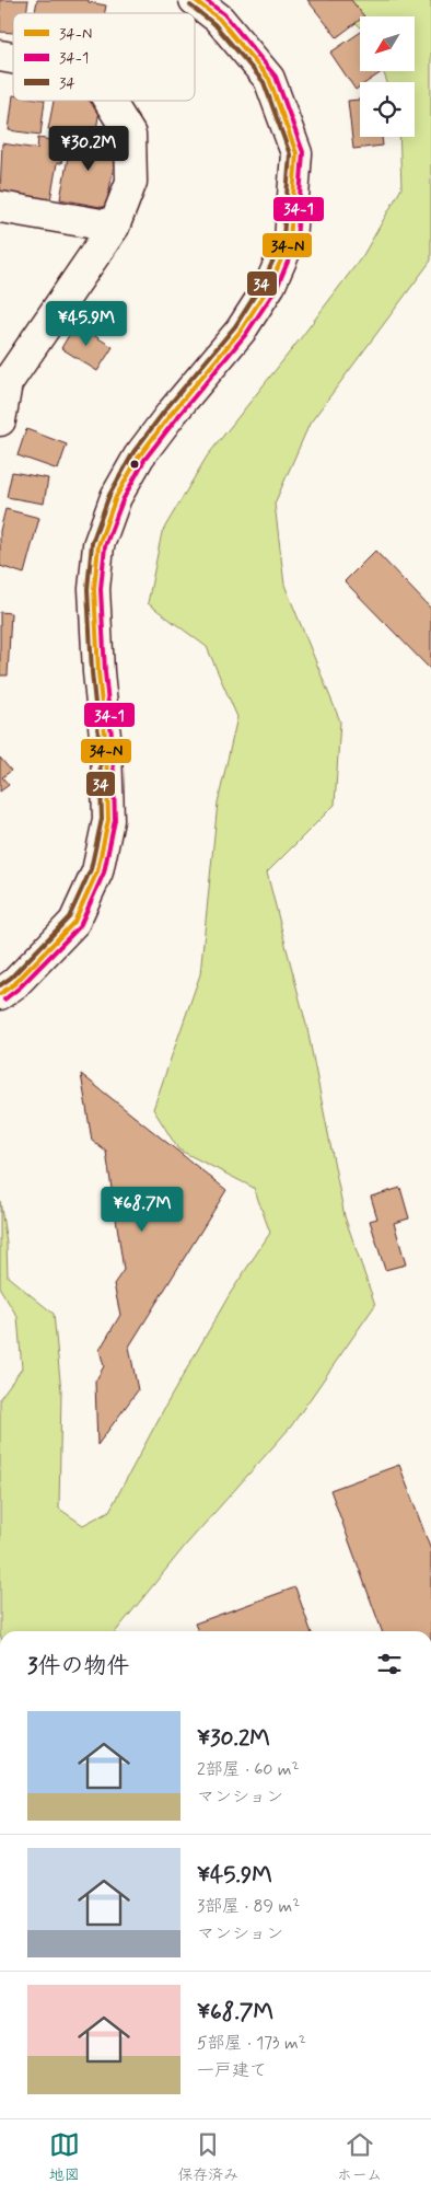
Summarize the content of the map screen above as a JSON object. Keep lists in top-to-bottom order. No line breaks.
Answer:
{"lines":["transit line 34-N","transit line 34-1","transit line 34"],"legend":["34-N","34-1","34"],"north":"bottom left","page":{"price":["¥30.2M","¥45.9M","¥68.7M"],"heading":"3件の物件","list":[{"name":"¥30.2M","note":"2部屋 · 60 m² · マンション"},{"name":"¥45.9M","note":"3部屋 · 89 m² · マンション"},{"name":"¥68.7M","note":"5部屋 · 173 m² · 一戸建て"}],"tabs":["地図","保存済み","ホーム"]}}
